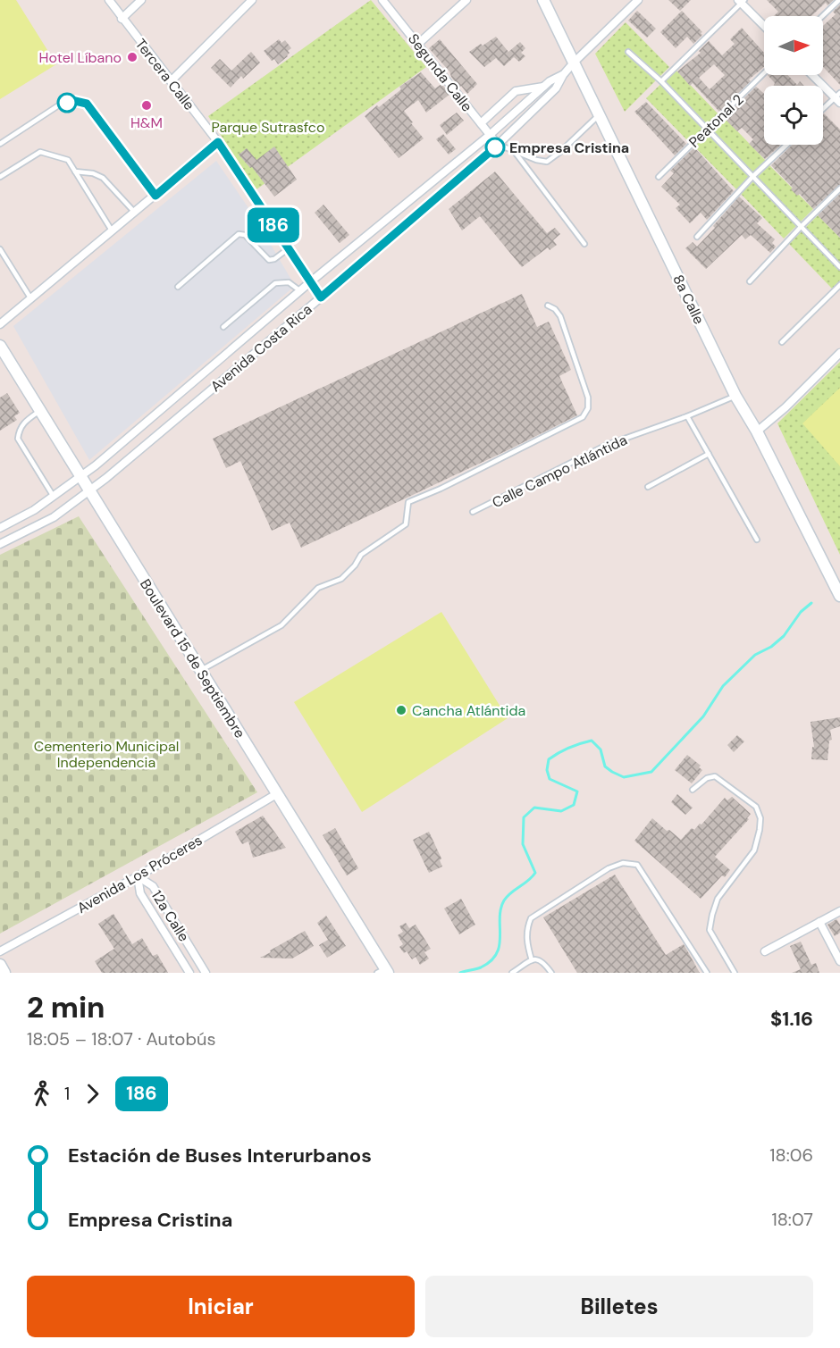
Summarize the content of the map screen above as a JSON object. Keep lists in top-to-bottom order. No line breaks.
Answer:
{"streets":{"street":["Segunda Calle","Tercera Calle","8a Calle","Avenida Costa Rica","Boulevard 15 de Septiembre","Avenida Los Próceres","12a Calle"],"lane":["Peatonal 2","Calle Campo Atlántida"]},"crossings":[["Segunda Calle","Avenida Costa Rica"],["Tercera Calle","Avenida Costa Rica"],["8a Calle","Calle Campo Atlántida"],["Avenida Costa Rica","Boulevard 15 de Septiembre"],["Boulevard 15 de Septiembre","Avenida Los Próceres"],["Avenida Los Próceres","12a Calle"]],"parks":["Parque Sutrasfco","Cementerio Municipal Independencia"],"places":["Hotel Líbano","H&M","Empresa Cristina","Cancha Atlántida"],"lines":["bus line 186"],"north":"right","page":{"on_map":"186","heading":["2 min","18:05 – 18:07 · Autobús","$1.16"],"legs":["1","186"],"list":[{"name":"Estación de Buses Interurbanos","value":"18:06"},{"name":"Empresa Cristina","value":"18:07"}],"buttons":["Iniciar","Billetes"]}}
